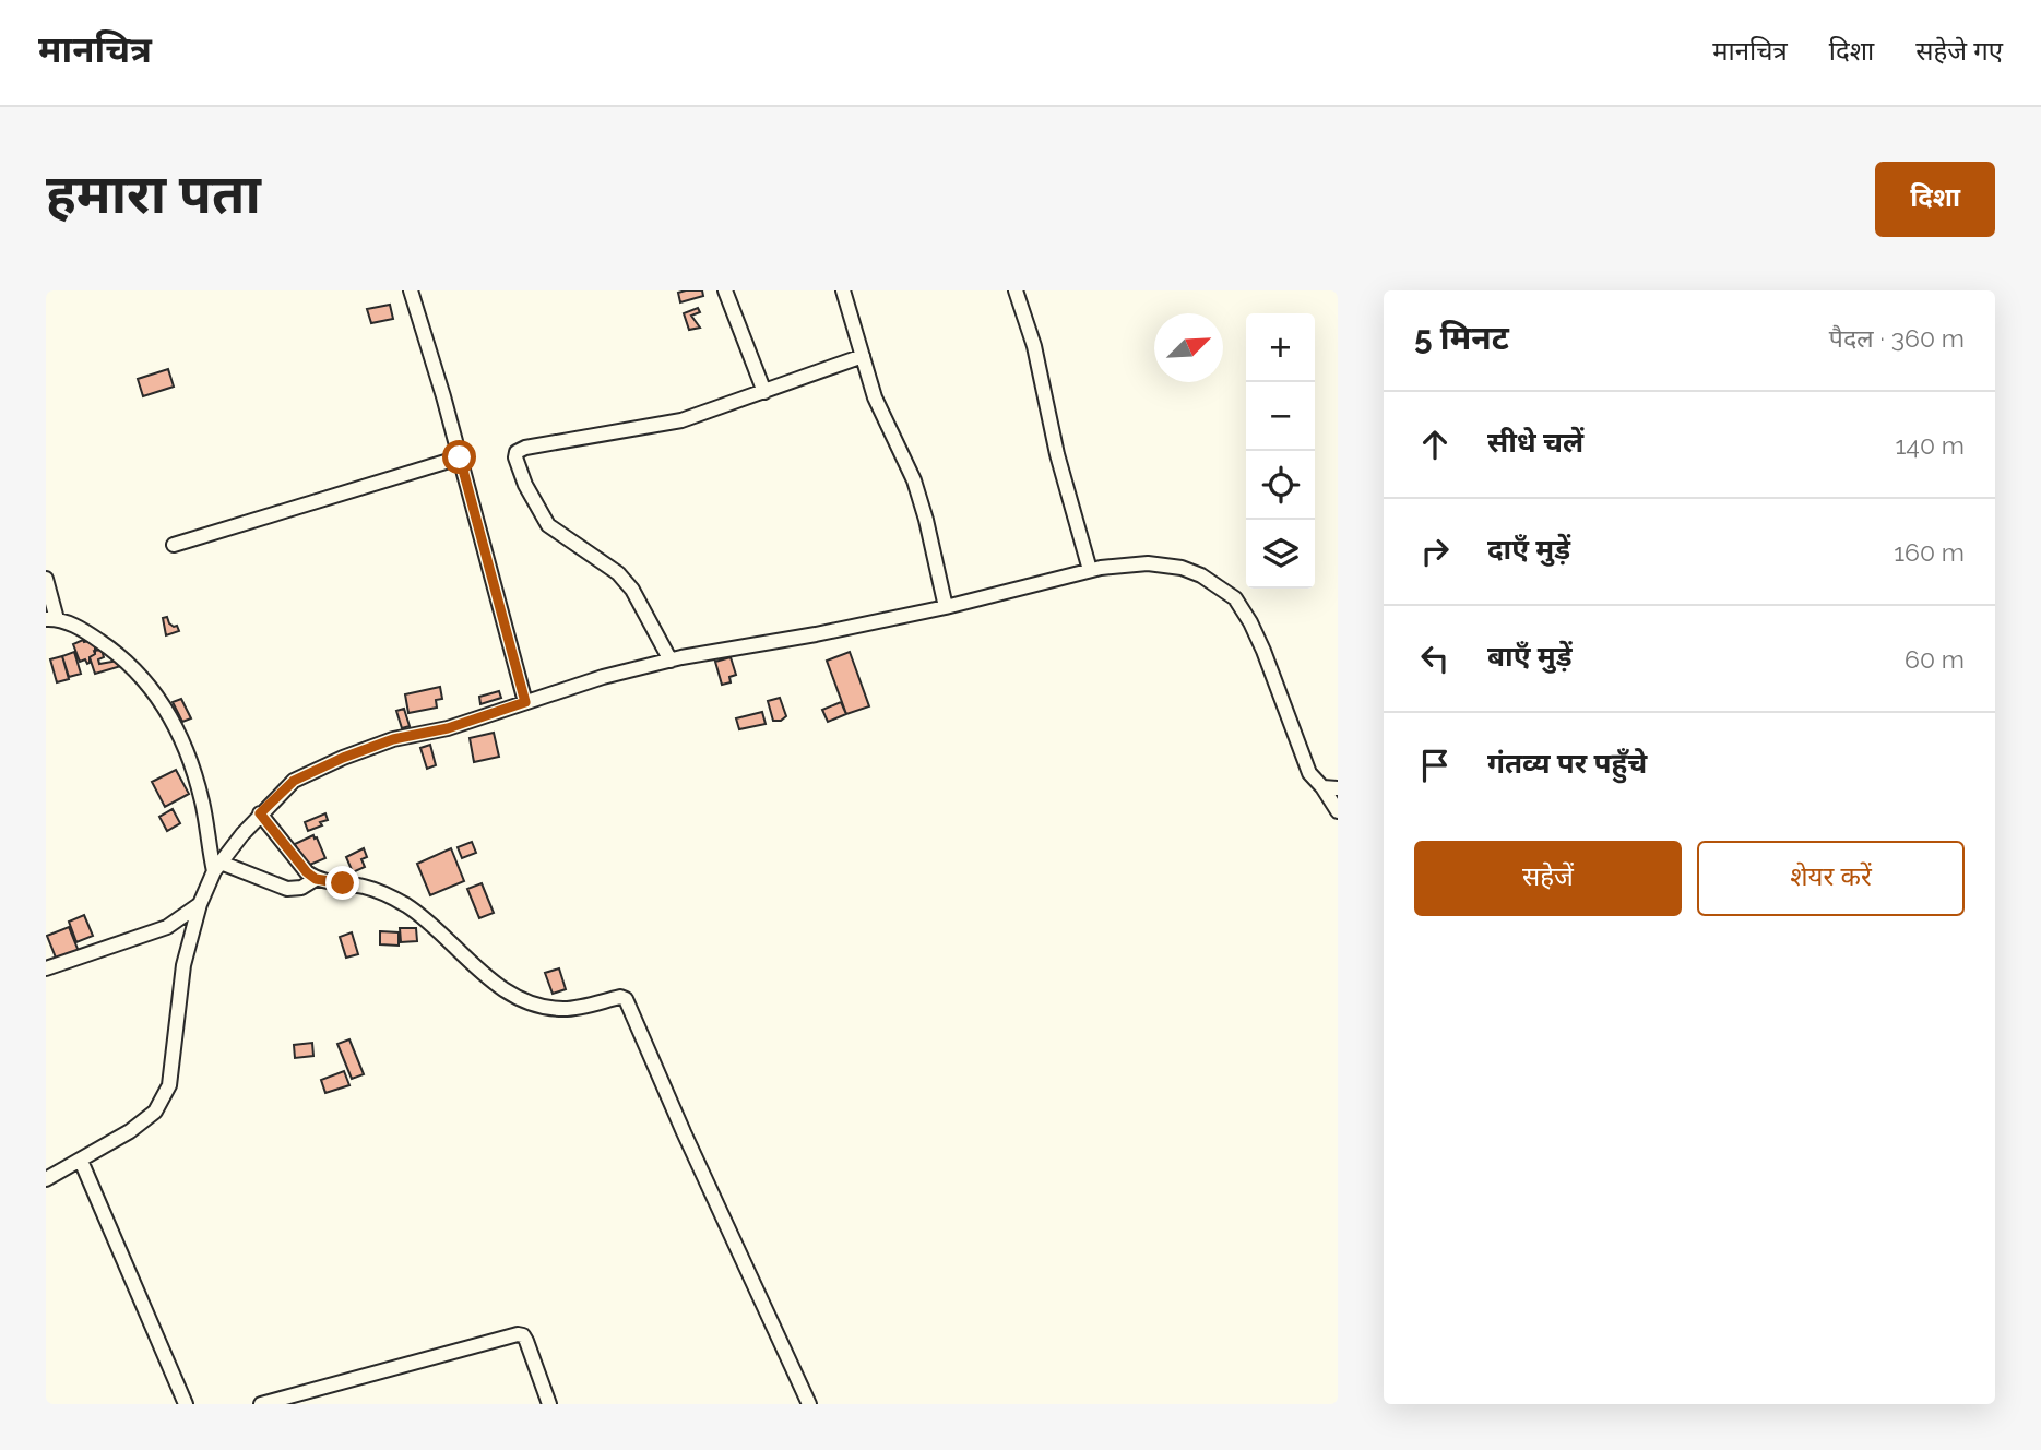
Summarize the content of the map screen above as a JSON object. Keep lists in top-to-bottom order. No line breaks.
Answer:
{"north":"top right","page":{"header":"मानचित्र","nav":["मानचित्र","दिशा","सहेजे गए"],"buttons":["दिशा",["सहेजें","शेयर करें"]],"title":"हमारा पता","heading":["5 मिनट","पैदल · 360 m"],"map_buttons":["+","−"],"list":[["सीधे चलें","140 m"],["दाएँ मुड़ें","160 m"],["बाएँ मुड़ें","60 m"],"गंतव्य पर पहुँचे"]}}
